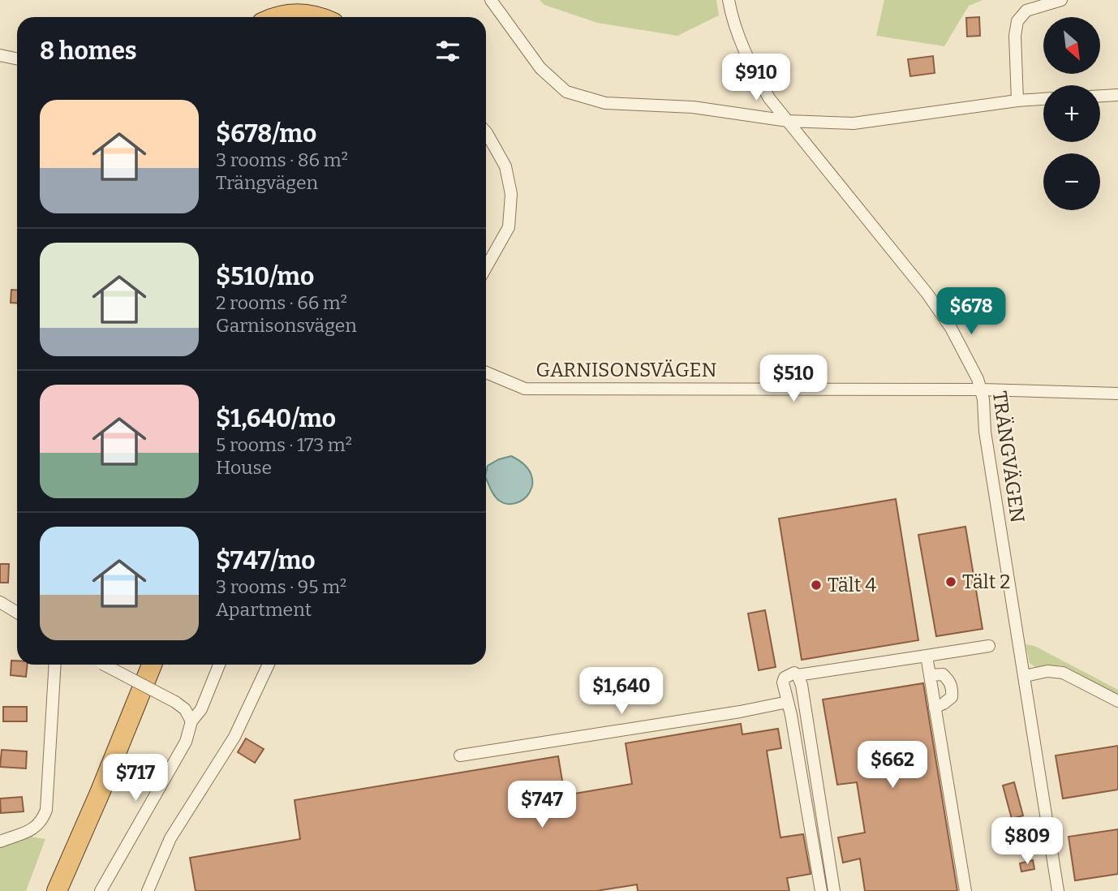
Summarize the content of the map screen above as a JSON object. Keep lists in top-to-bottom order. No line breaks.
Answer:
{"streets":{"street":["GARNISONSVÄGEN","TRÄNGVÄGEN"]},"crossings":[["GARNISONSVÄGEN","TRÄNGVÄGEN"]],"places":["Tält 2","Tält 4"],"north":"bottom right","page":{"map_buttons":["+","−"],"heading":"8 homes","price":["$910","$678","$510","$1,640","$662","$717","$747","$809"],"list":[{"name":"$678/mo","note":"3 rooms · 86 m² · Trängvägen"},{"name":"$510/mo","note":"2 rooms · 66 m² · Garnisonsvägen"},{"name":"$1,640/mo","note":"5 rooms · 173 m² · House"},{"name":"$747/mo","note":"3 rooms · 95 m² · Apartment"}]}}
